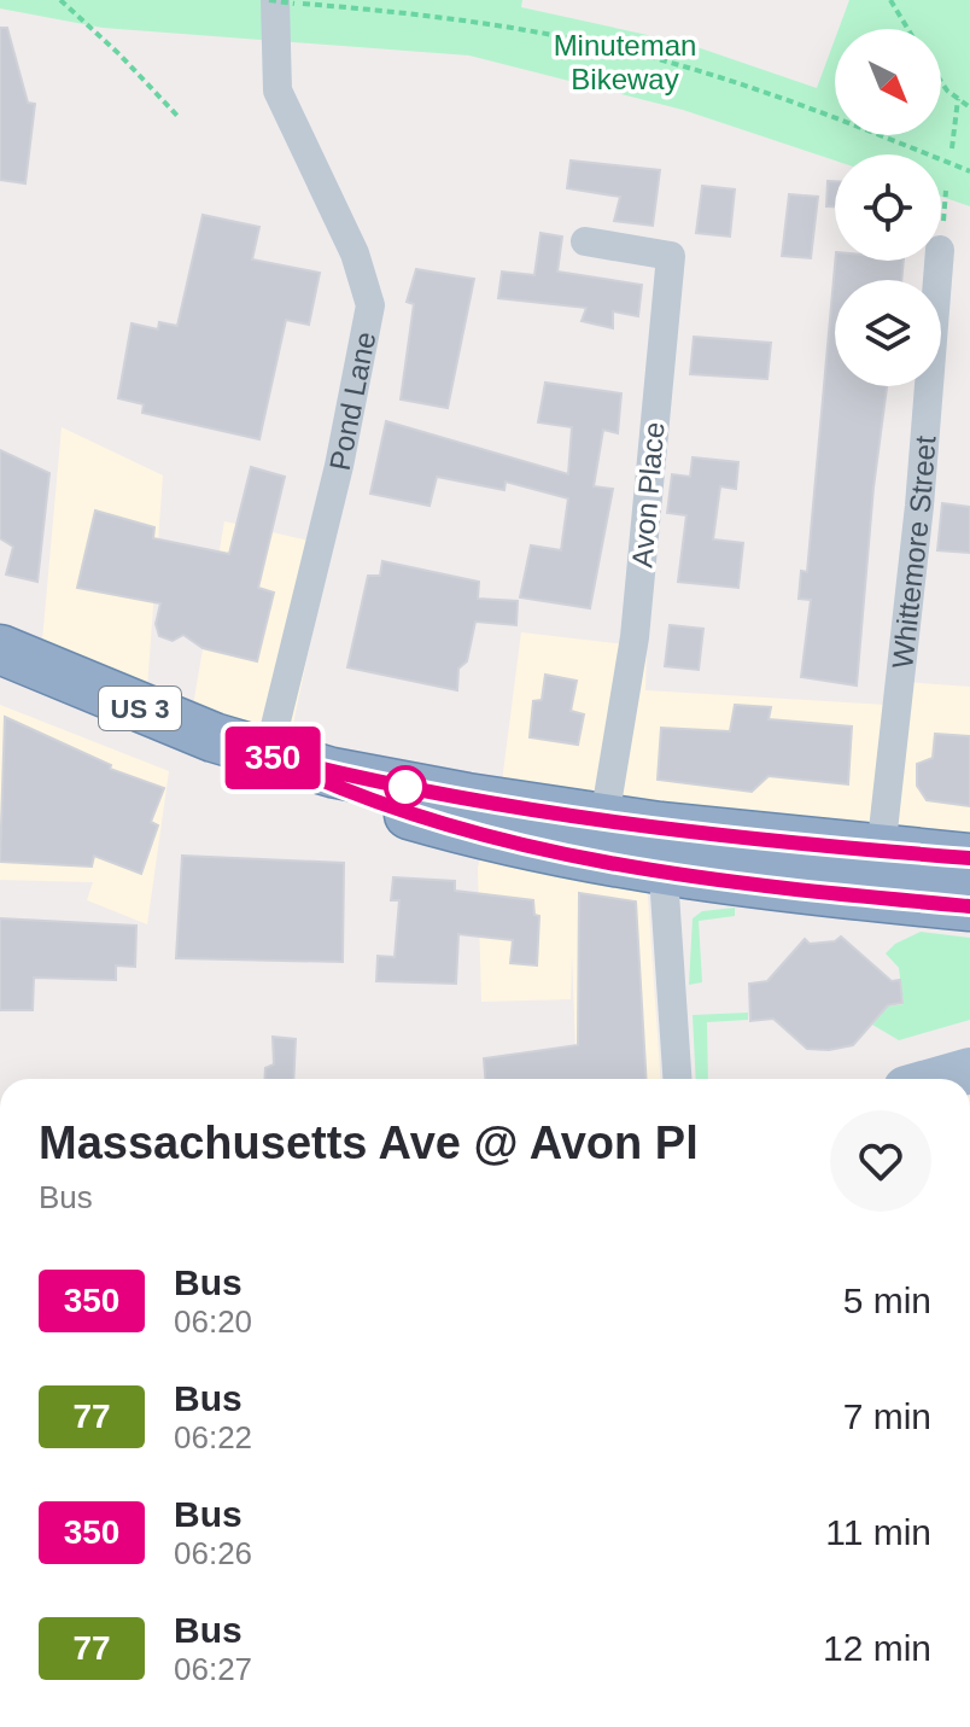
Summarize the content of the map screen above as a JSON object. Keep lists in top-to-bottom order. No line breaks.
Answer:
{"streets":{"highway":["US 3"],"street":["Pond Lane","Avon Place","Whittemore Street"]},"crossings":[["Pond Lane","US 3"],["Avon Place","US 3"],["Whittemore Street","US 3"]],"parks":["Minuteman Bikeway"],"lines":["bus line 350"],"north":"bottom right","page":{"on_map":"350","heading":["Massachusetts Ave @ Avon Pl","Bus"],"list":[{"mark":"350","name":"Bus","note":"06:20","value":"5 min"},{"mark":"77","name":"Bus","note":"06:22","value":"7 min"},{"mark":"350","name":"Bus","note":"06:26","value":"11 min"},{"mark":"77","name":"Bus","note":"06:27","value":"12 min"}]}}
